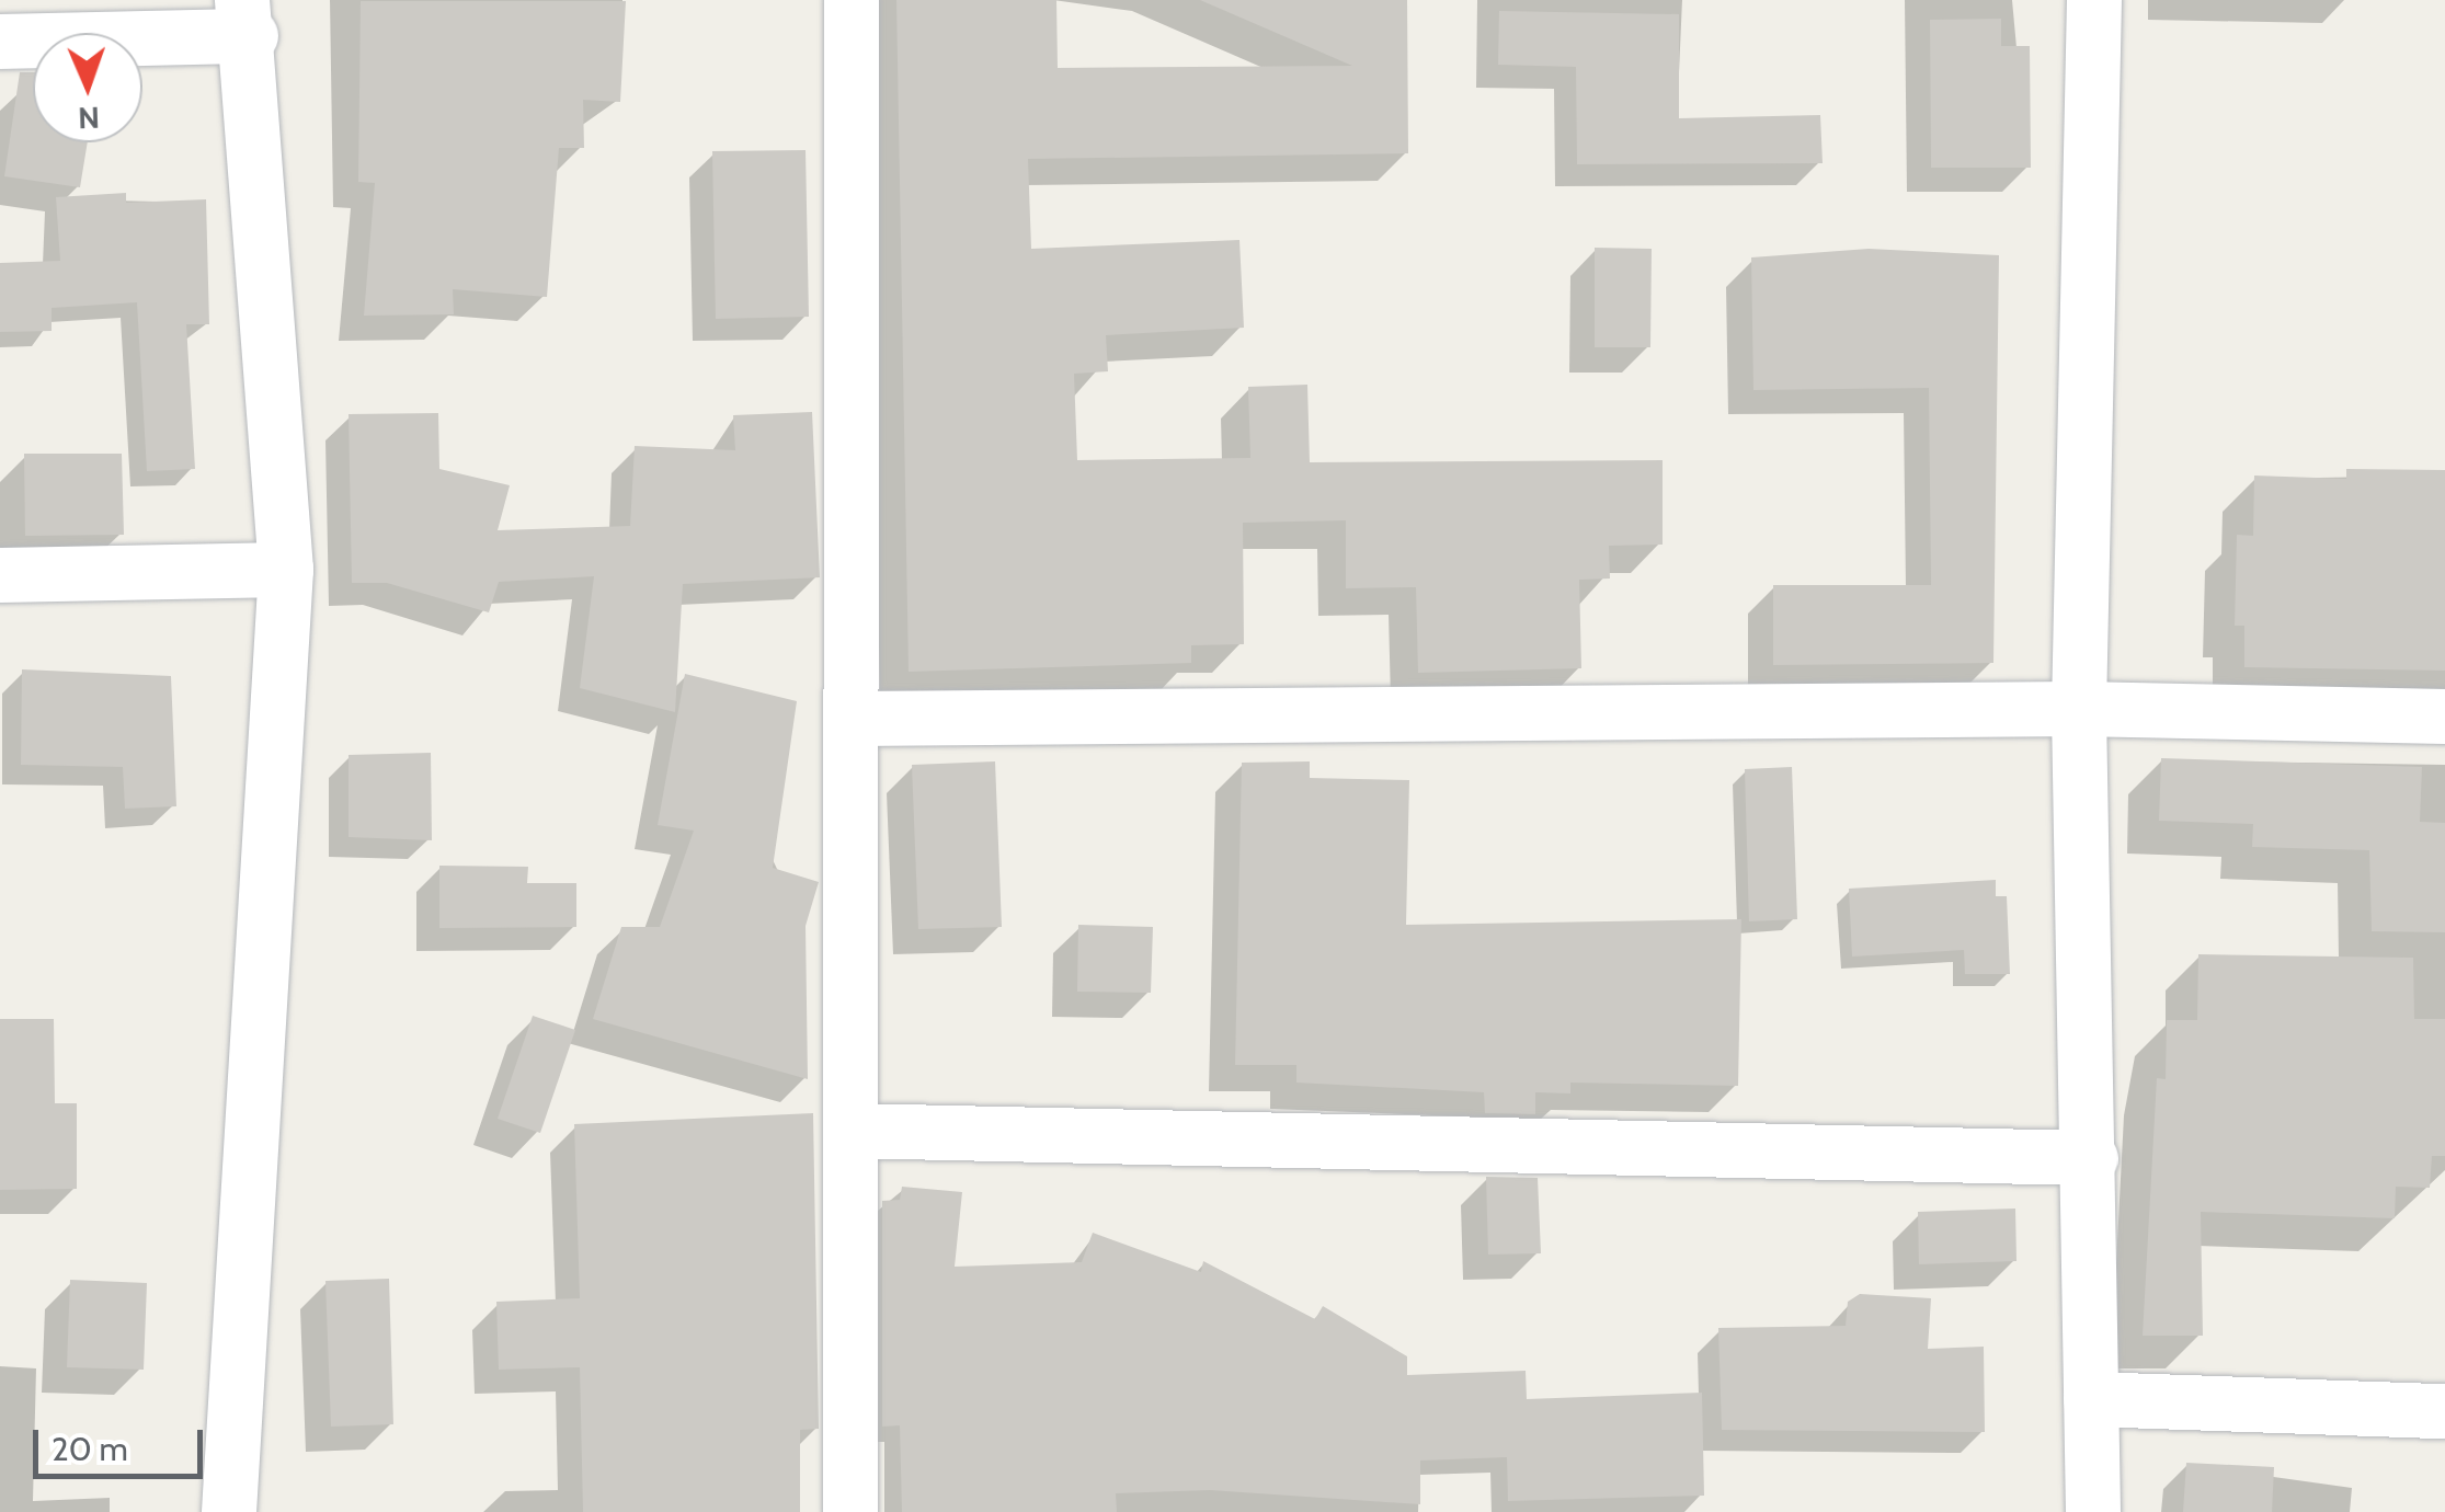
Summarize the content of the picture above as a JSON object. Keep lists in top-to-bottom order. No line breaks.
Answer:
{"scale_bar":"20 m","north":"bottom"}
